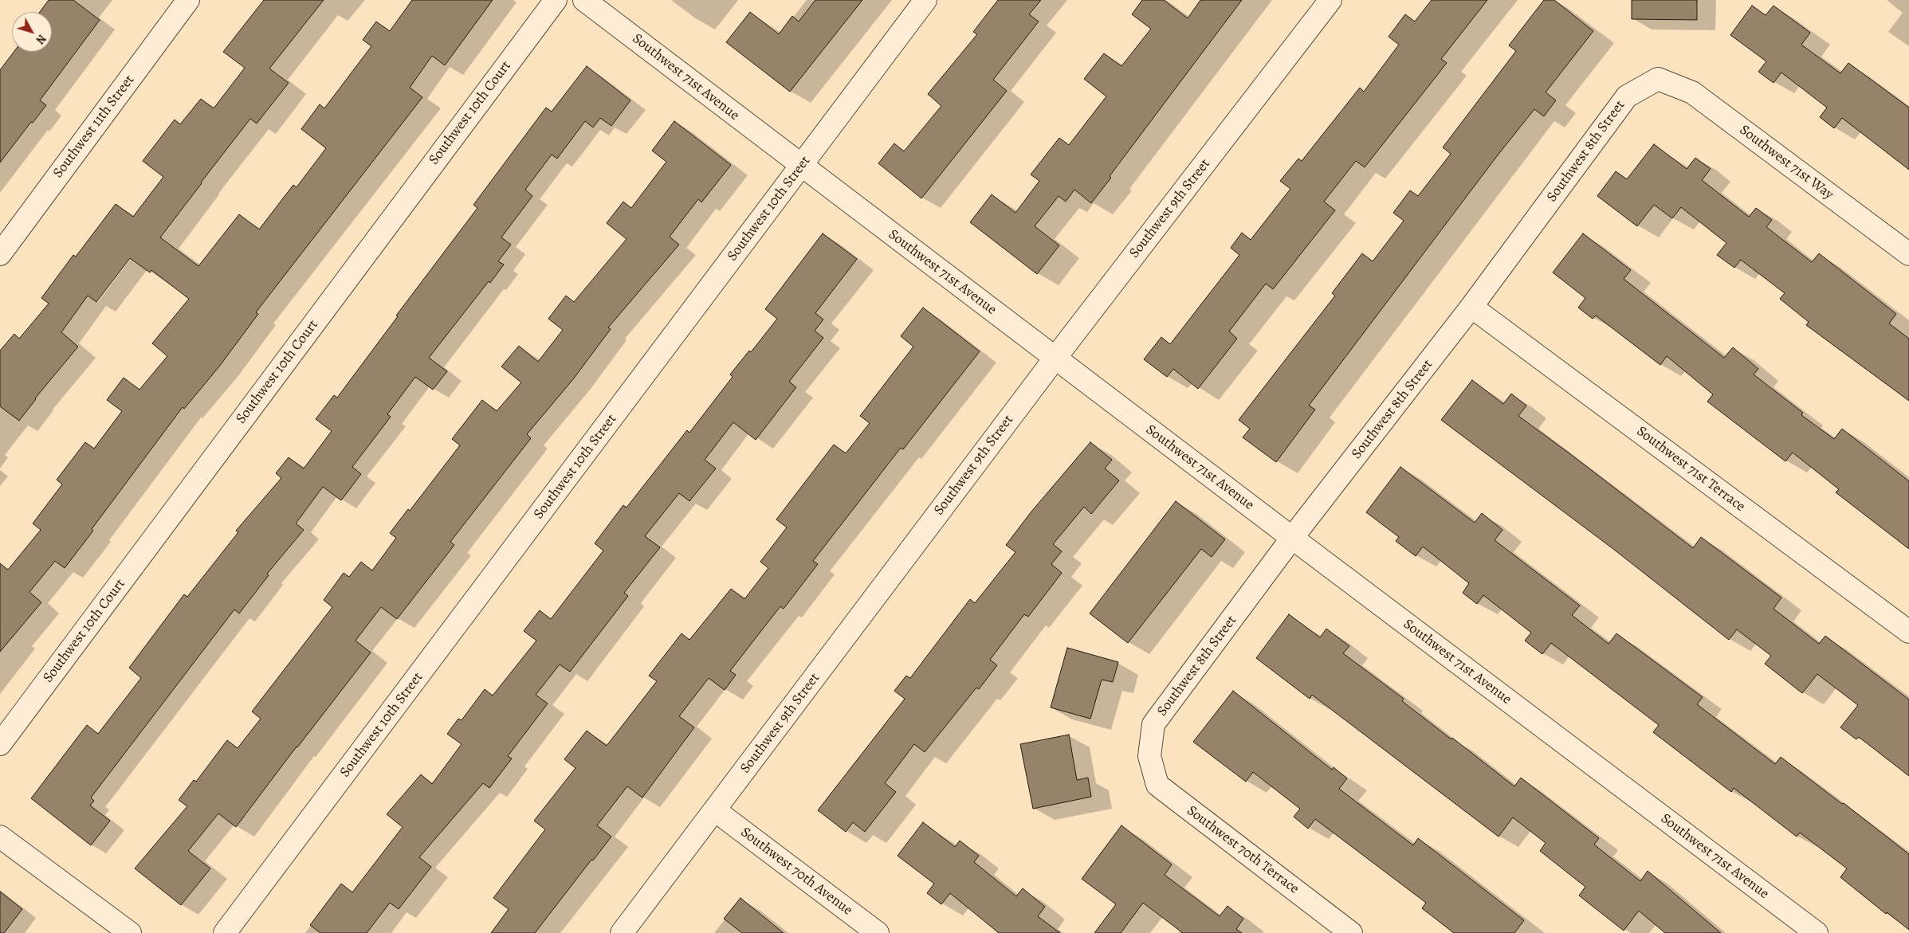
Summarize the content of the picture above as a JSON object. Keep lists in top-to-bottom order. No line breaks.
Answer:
{"streets":{"street":["Southwest 71st Avenue","Southwest 10th Court","Southwest 11th Street","Southwest 8th Street","Southwest 71st Way","Southwest 10th Street","Southwest 9th Street","Southwest 71st Terrace","Southwest 70th Terrace","Southwest 70th Avenue"]},"crossings":[["Southwest 71st Avenue","Southwest 8th Street"],["Southwest 71st Avenue","Southwest 10th Street"],["Southwest 71st Avenue","Southwest 9th Street"],["Southwest 8th Street","Southwest 71st Way"],["Southwest 8th Street","Southwest 71st Terrace"],["Southwest 8th Street","Southwest 70th Terrace"],["Southwest 9th Street","Southwest 70th Avenue"]],"north":"bottom right"}
